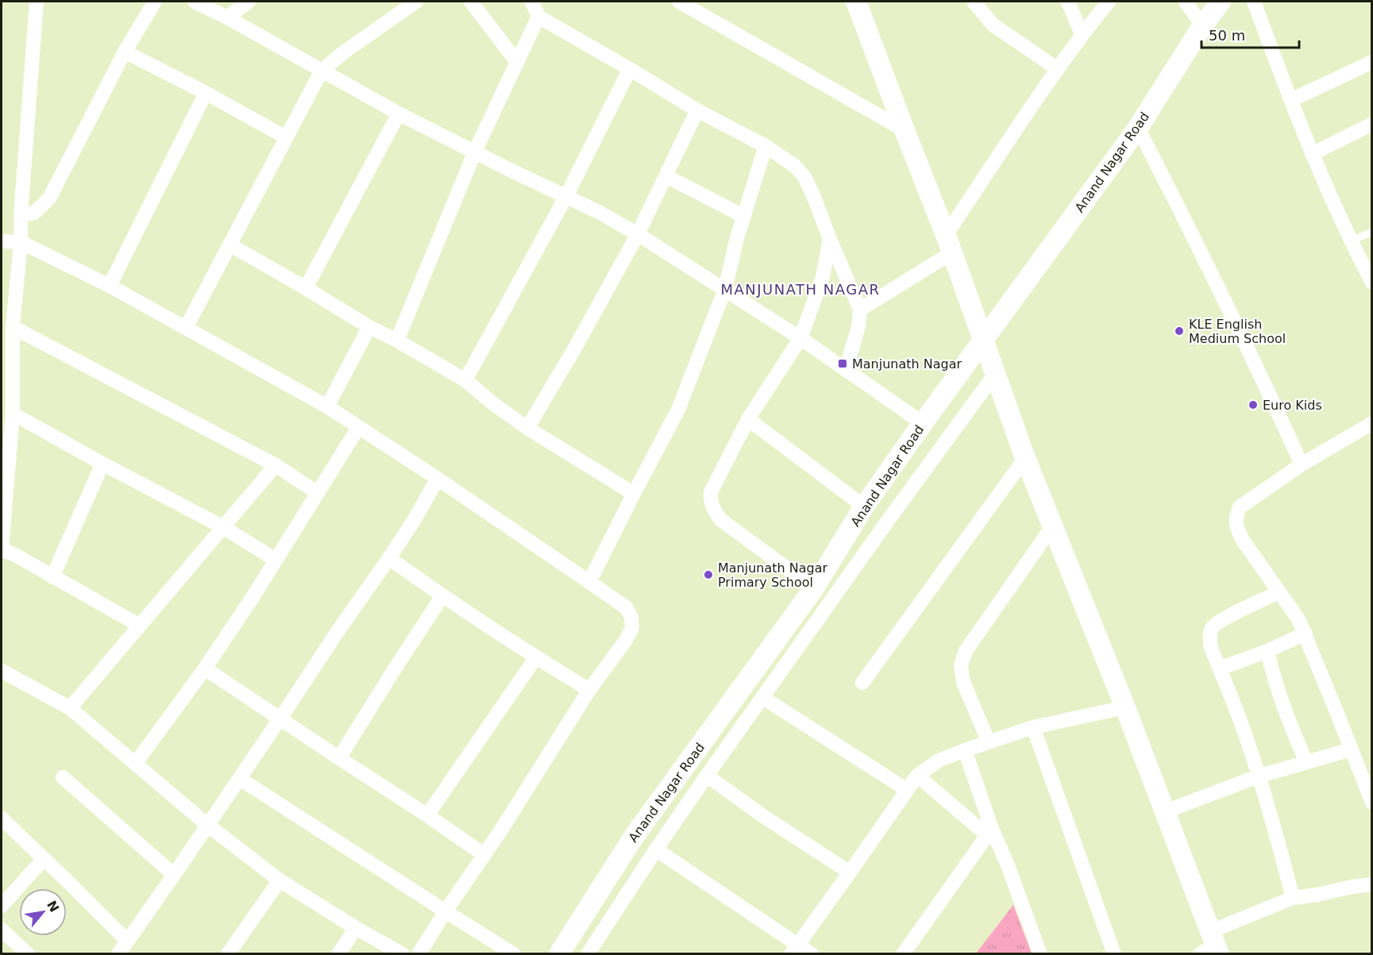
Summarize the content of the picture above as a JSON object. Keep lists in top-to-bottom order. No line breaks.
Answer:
{"streets":{"street":["Anand Nagar Road"]},"districts":["MANJUNATH NAGAR"],"places":{"other":["KLE English Medium School","Euro Kids","Manjunath Nagar Primary School"],"transit":["Manjunath Nagar"]},"scale_bar":"50 m","north":"top right"}
